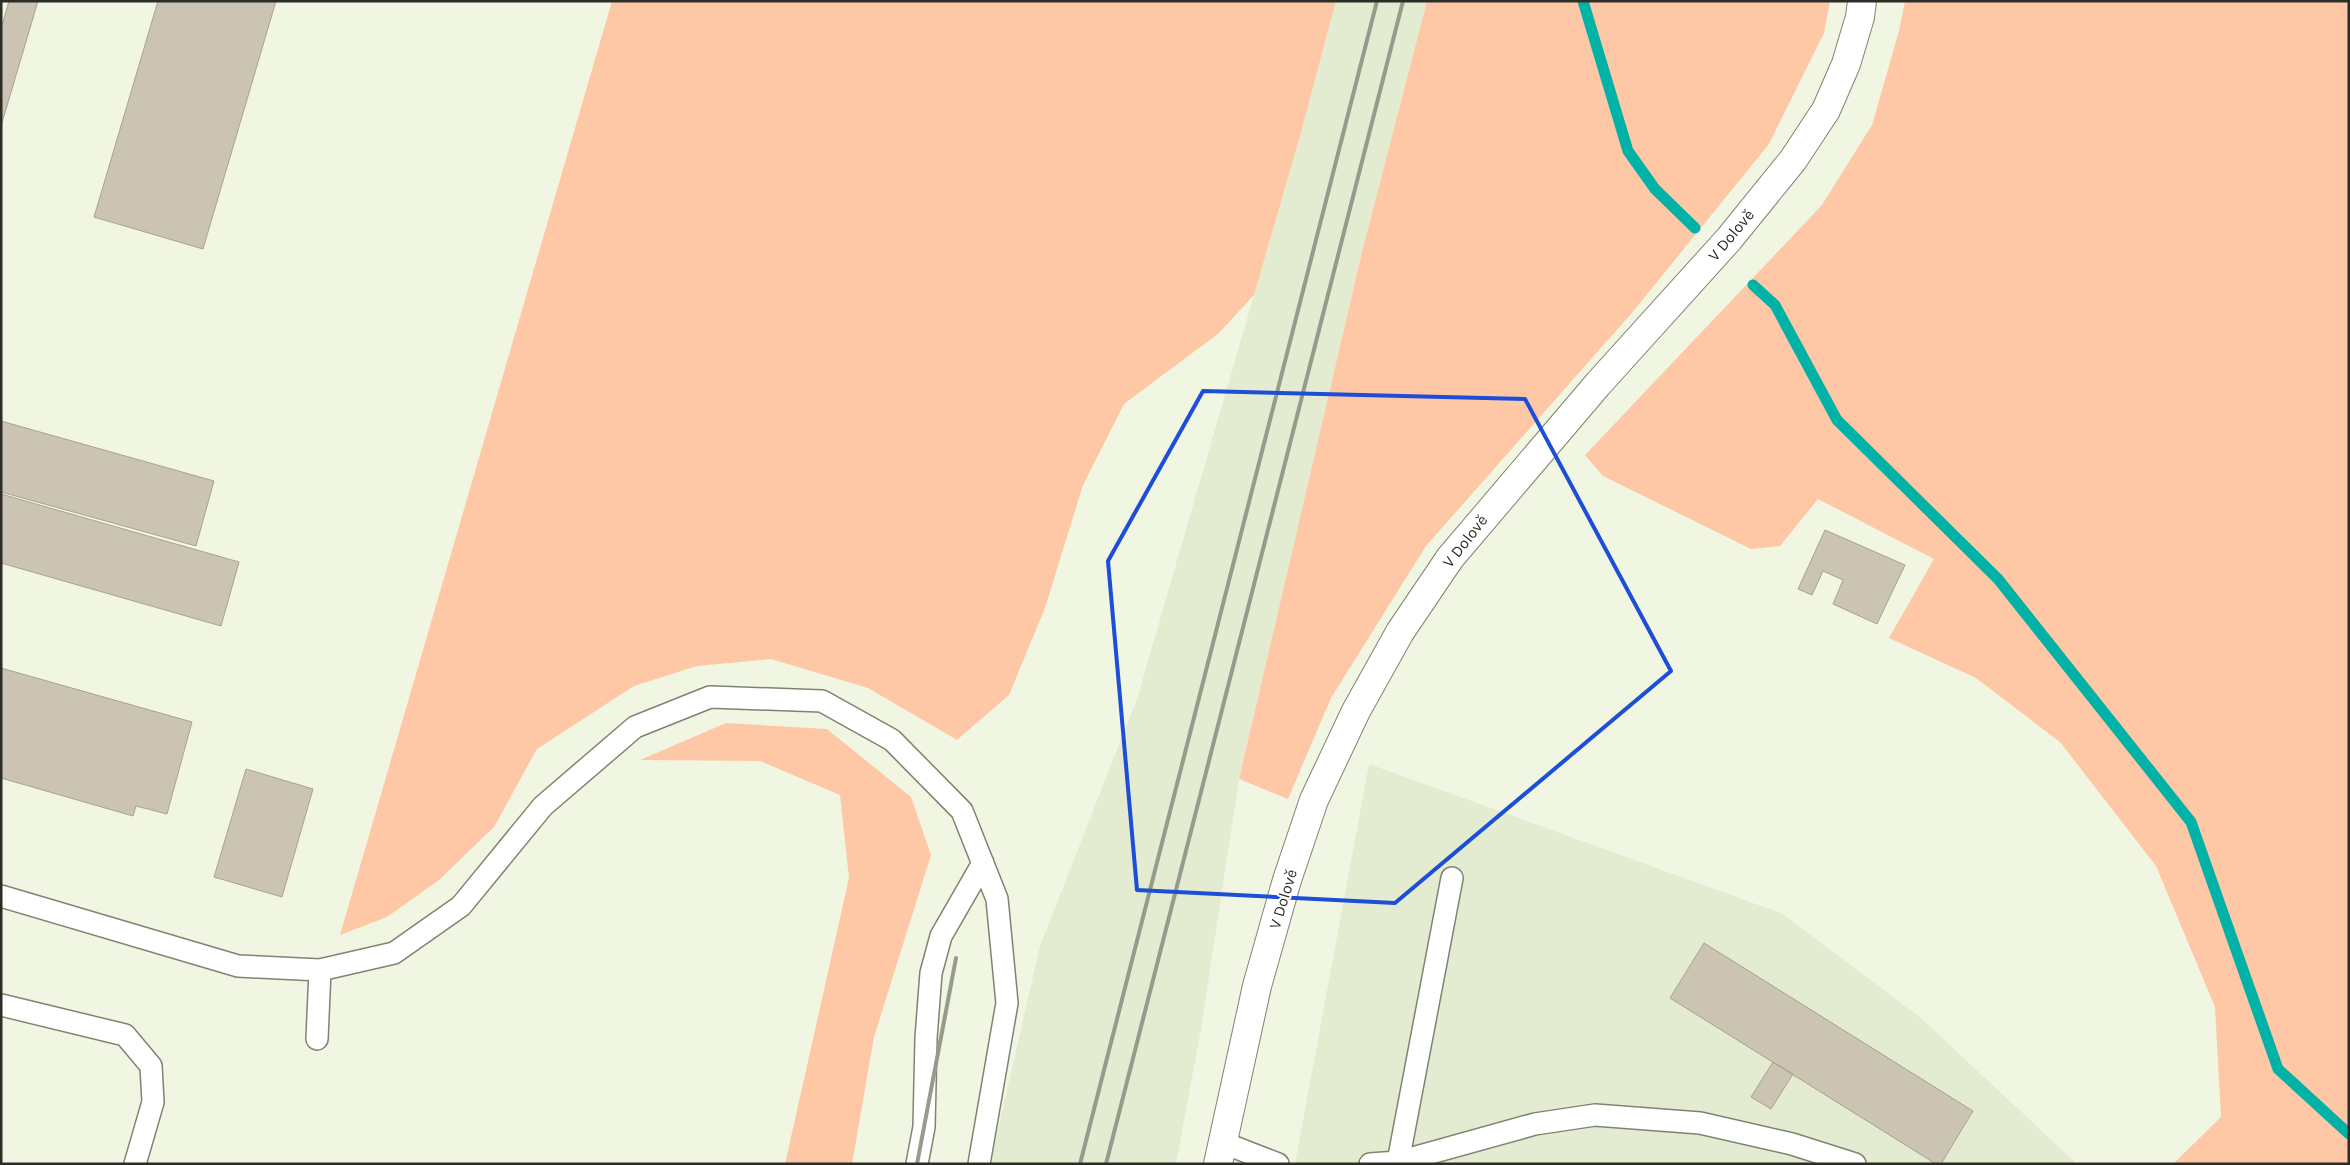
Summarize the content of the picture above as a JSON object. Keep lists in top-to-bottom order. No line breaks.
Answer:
{"streets":{"street":["V Dolově"]}}
